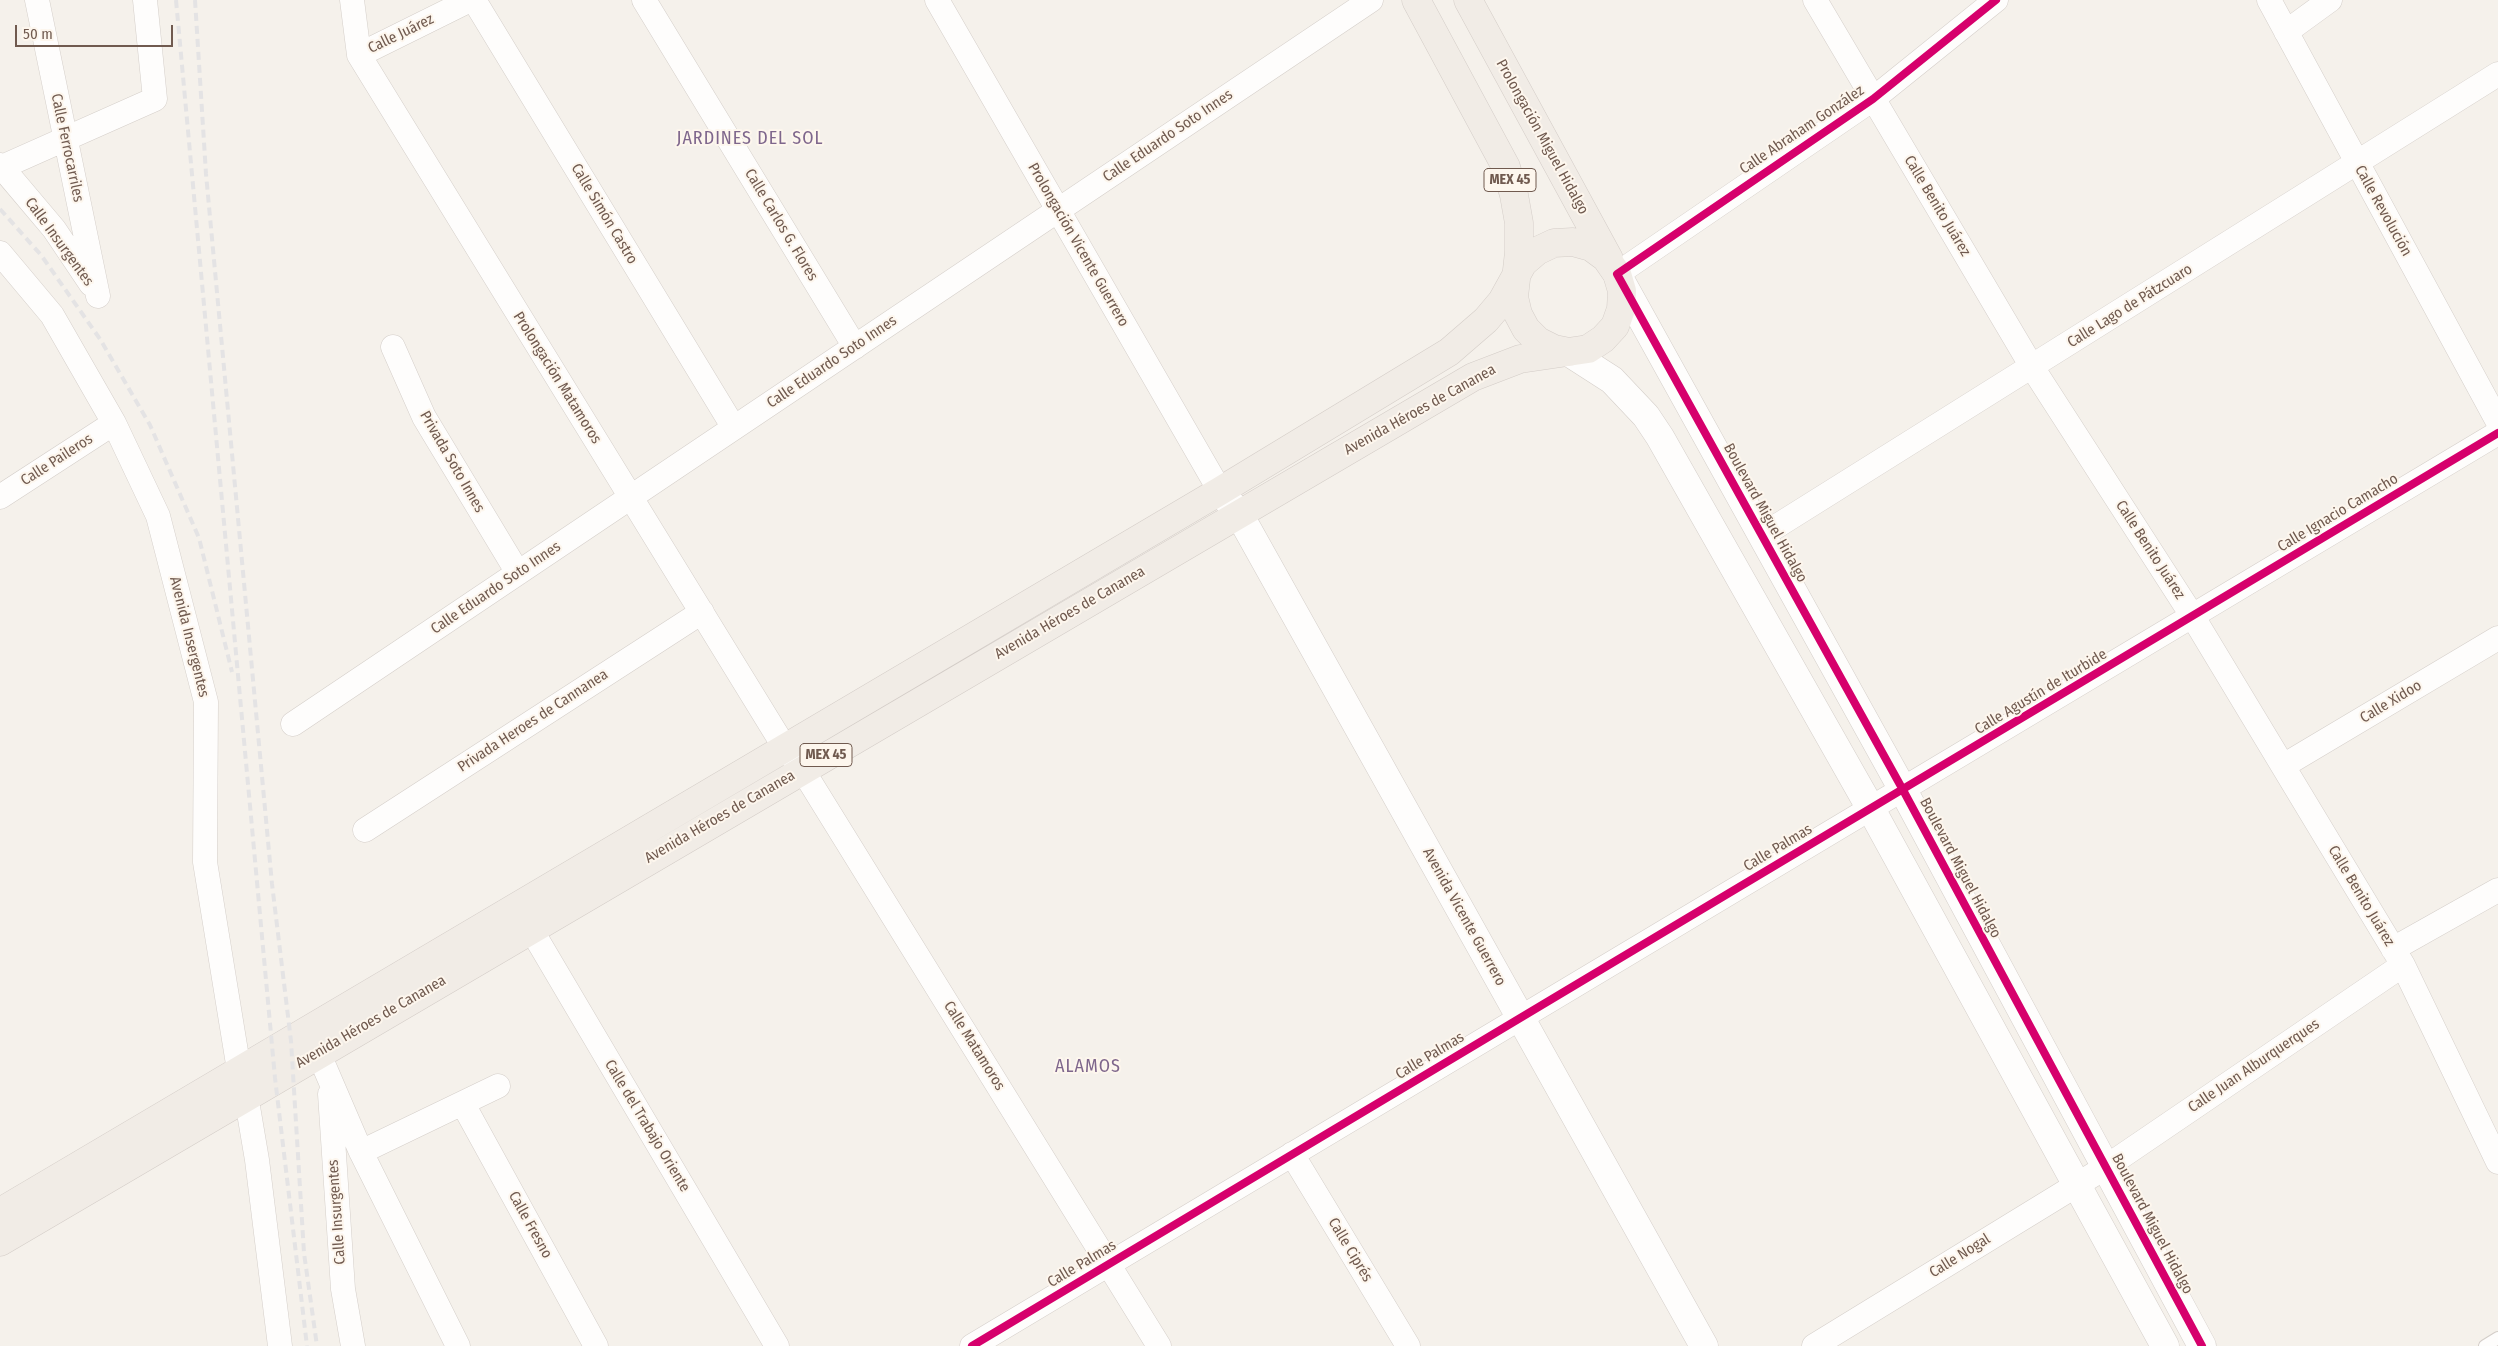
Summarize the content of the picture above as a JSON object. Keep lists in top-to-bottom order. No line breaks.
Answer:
{"streets":{"main road":["Prolongación Miguel Hidalgo","MEX 45","Avenida Héroes de Cananea"],"street":["Calle Juárez","Calle Abraham González","Calle Eduardo Soto Innes","Calle Ferrocarriles","Calle Benito Juárez","Calle Revolución","Calle Simón Castro","Calle Carlos G. Flores","Calle Insurgentes","Prolongación Vicente Guerrero","Calle Lago de Pátzcuaro","Prolongación Matamoros","Calle Paileros","Privada Soto Innes","Boulevard Miguel Hidalgo","Calle Ignacio Camacho","Avenida Insergentes","Calle Agustín de Iturbide","Calle Xidoo","Privada Heroes de Cannanea","Calle Palmas","Avenida Vicente Guerrero","Calle Matamoros","Calle Juan Alburquerques","Calle del Trabajo Oriente","Calle Fresno","Calle Ciprés","Calle Nogal"]},"crossings":[["Calle Juárez","Calle Simón Castro"],["Calle Juárez","Prolongación Matamoros"],["Calle Abraham González","Prolongación Miguel Hidalgo"],["Calle Abraham González","MEX 45"],["Calle Abraham González","Calle Benito Juárez"],["Calle Abraham González","Avenida Héroes de Cananea"],["Calle Abraham González","Boulevard Miguel Hidalgo"],["Calle Eduardo Soto Innes","Calle Simón Castro"],["Calle Eduardo Soto Innes","Calle Carlos G. Flores"],["Calle Eduardo Soto Innes","Prolongación Vicente Guerrero"],["Calle Eduardo Soto Innes","Prolongación Matamoros"],["Calle Eduardo Soto Innes","Privada Soto Innes"],["Prolongación Miguel Hidalgo","MEX 45"],["Prolongación Miguel Hidalgo","Avenida Héroes de Cananea"],["Prolongación Miguel Hidalgo","Boulevard Miguel Hidalgo"],["Calle Ferrocarriles","Calle Insurgentes"],["MEX 45","Avenida Héroes de Cananea"],["MEX 45","Boulevard Miguel Hidalgo"],["Calle Benito Juárez","Calle Lago de Pátzcuaro"],["Calle Benito Juárez","Calle Ignacio Camacho"],["Calle Benito Juárez","Calle Agustín de Iturbide"],["Calle Benito Juárez","Calle Xidoo"],["Calle Benito Juárez","Calle Juan Alburquerques"],["Calle Revolución","Calle Lago de Pátzcuaro"],["Calle Insurgentes","Avenida Héroes de Cananea"],["Prolongación Vicente Guerrero","Avenida Héroes de Cananea"],["Prolongación Vicente Guerrero","Avenida Vicente Guerrero"],["Calle Lago de Pátzcuaro","Boulevard Miguel Hidalgo"],["Prolongación Matamoros","Avenida Héroes de Cananea"],["Prolongación Matamoros","Privada Heroes de Cannanea"],["Prolongación Matamoros","Calle Matamoros"],["Avenida Héroes de Cananea","Boulevard Miguel Hidalgo"],["Avenida Héroes de Cananea","Avenida Insergentes"],["Avenida Héroes de Cananea","Avenida Vicente Guerrero"],["Avenida Héroes de Cananea","Calle Matamoros"],["Avenida Héroes de Cananea","Calle del Trabajo Oriente"],["Calle Paileros","Avenida Insergentes"],["Boulevard Miguel Hidalgo","Calle Agustín de Iturbide"],["Boulevard Miguel Hidalgo","Calle Palmas"],["Boulevard Miguel Hidalgo","Calle Juan Alburquerques"],["Boulevard Miguel Hidalgo","Calle Nogal"],["Calle Ignacio Camacho","Calle Agustín de Iturbide"],["Calle Agustín de Iturbide","Calle Palmas"],["Calle Palmas","Avenida Vicente Guerrero"],["Calle Palmas","Calle Matamoros"],["Calle Palmas","Calle Ciprés"],["Calle Juan Alburquerques","Calle Nogal"]],"districts":["JARDINES DEL SOL","ALAMOS"],"scale_bar":"50 m"}
